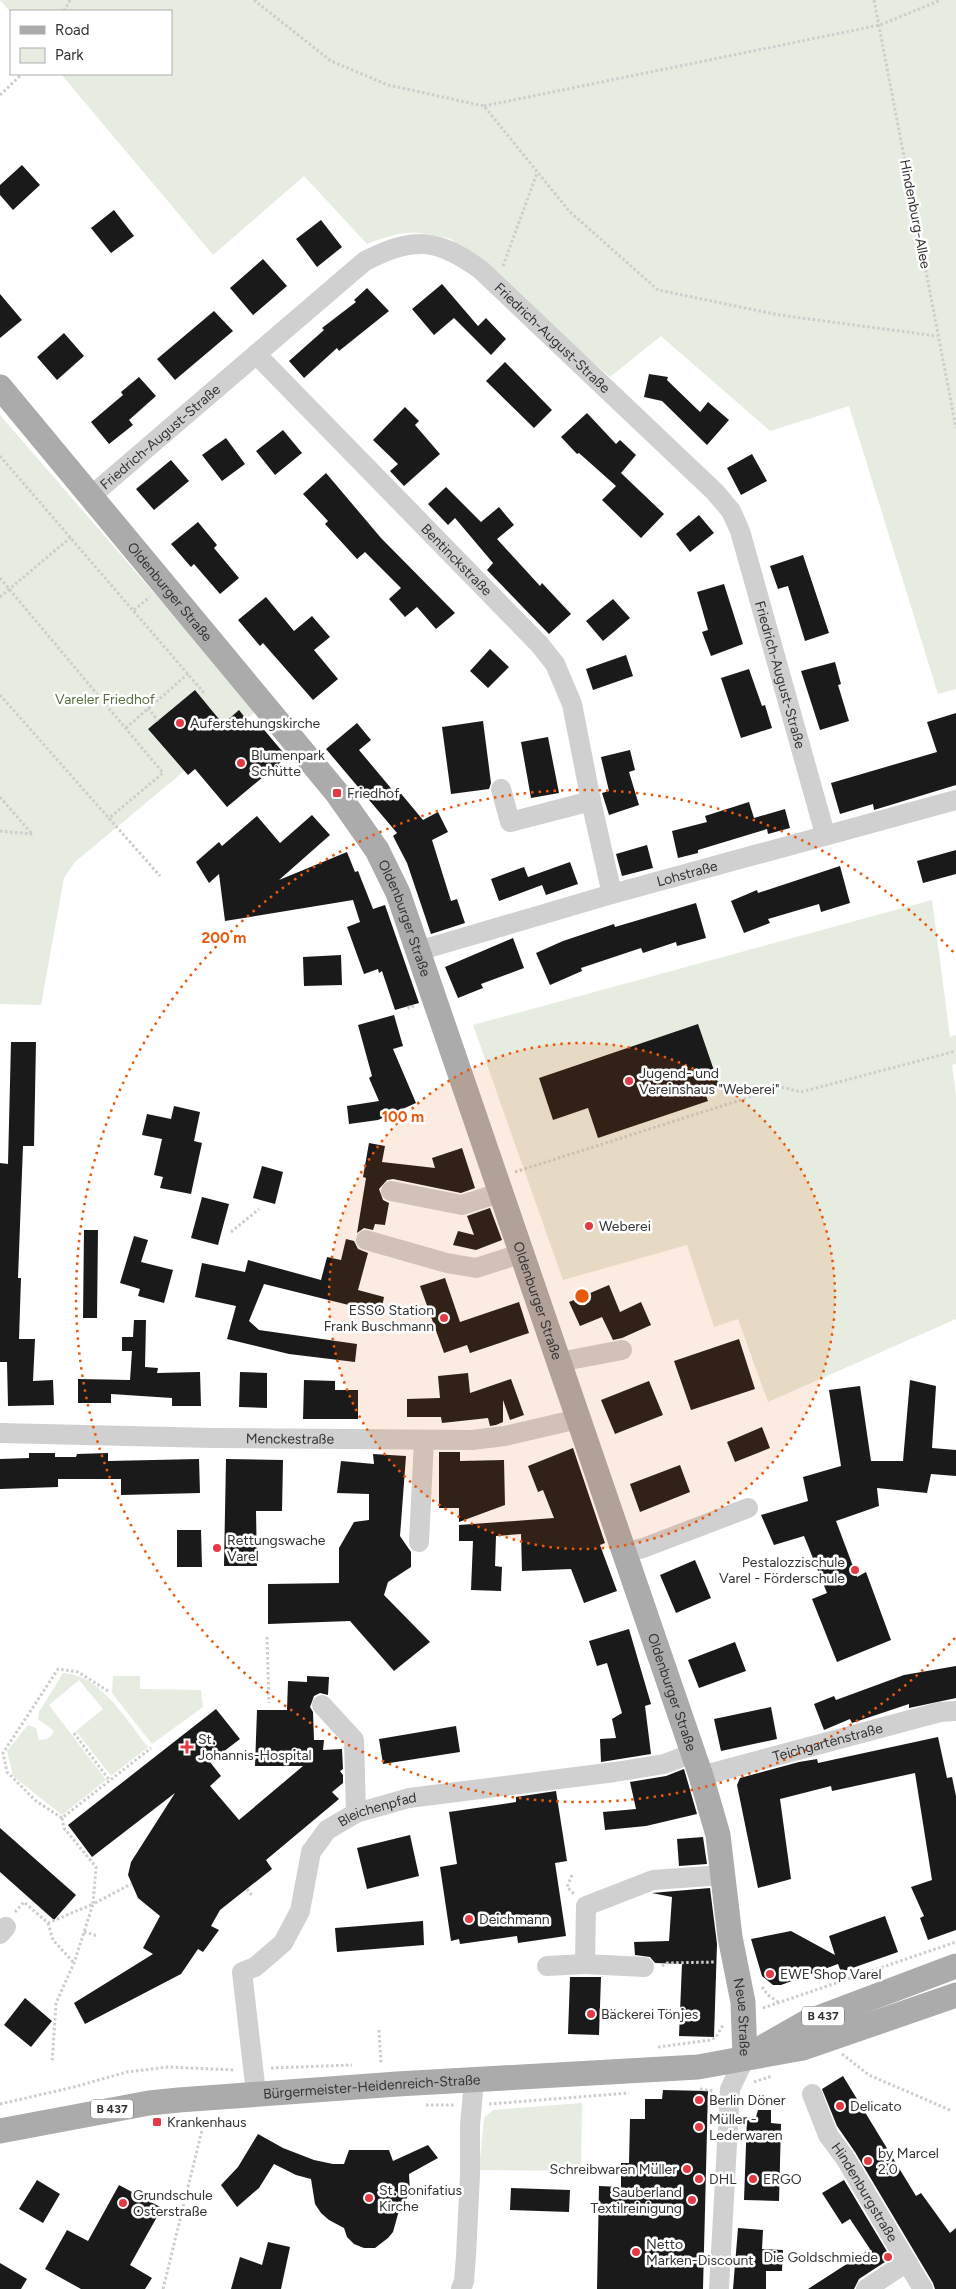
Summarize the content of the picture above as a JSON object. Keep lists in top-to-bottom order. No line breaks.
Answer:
{"streets":{"main road":["Oldenburger Straße","B 437","Neue Straße","Bürgermeister-Heidenreich-Straße"],"street":["Friedrich-August-Straße","Bentinckstraße","Lohstraße","Menckestraße","Teichgartenstraße","Bleichenpfad","Hindenburgstraße"],"path":["Hindenburg-Allee"]},"crossings":[["Friedrich-August-Straße","Bentinckstraße"],["Friedrich-August-Straße","Oldenburger Straße"],["Friedrich-August-Straße","Lohstraße"],["Bentinckstraße","Lohstraße"],["Oldenburger Straße","Lohstraße"],["Oldenburger Straße","Menckestraße"],["Oldenburger Straße","Teichgartenstraße"],["Oldenburger Straße","Bleichenpfad"],["Oldenburger Straße","Neue Straße"],["Teichgartenstraße","Bleichenpfad"],["Teichgartenstraße","Neue Straße"],["Bleichenpfad","Neue Straße"],["Bleichenpfad","Bürgermeister-Heidenreich-Straße"],["Neue Straße","Bürgermeister-Heidenreich-Straße"]],"parks":["Vareler Friedhof"],"places":{"other":["Auferstehungskirche","Blumenpark Schütte","Jugend- und Vereinshaus \"Weberei\"","Weberei","ESSO Station Frank Buschmann","Rettungswache Varel","Pestalozzischule Varel - Förderschule","Deichmann","EWE Shop Varel","Bäckerei Tönjes","Berlin Döner","Delicato","Müller - Lederwaren","by Marcel 2.0","Schreibwaren Müller","DHL","ERGO","St. Bonifatius Kirche","Sauberland Textilreinigung","Grundschule Osterstraße","Netto Marken-Discount","Die Goldschmiede"],"transit":["Friedhof","Krankenhaus"],"health":["St. Johannis-Hospital"]},"legend":["Road","Park"],"rings":["200 m","100 m"]}
